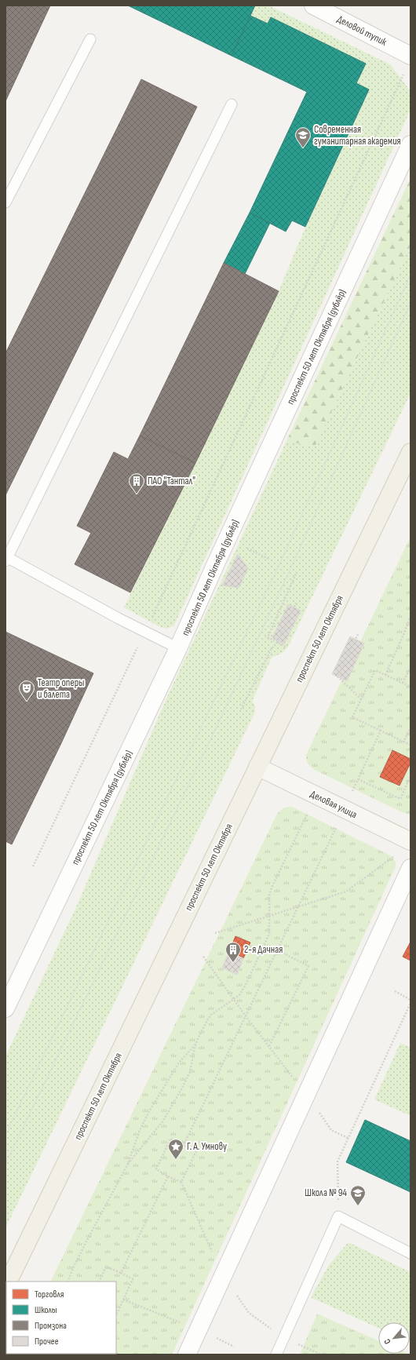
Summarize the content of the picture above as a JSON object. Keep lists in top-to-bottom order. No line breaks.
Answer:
{"streets":{"main road":["проспект 50 лет Октября"],"street":["Деловой тупик","проспект 50 лет Октября (дублёр)","Деловая улица"]},"crossings":[["проспект 50 лет Октября","Деловая улица"]],"places":{"school or university":["Современная гуманитарная академия","Школа № 94"],"building":["ПАО \"Тантал\"","2-я Дачная"],"theatre":["Театр оперы и балета"],"place":["Г. А. Умнову"]},"legend":["Торговля","Школы","Промзона","Прочее"],"north":"bottom left"}
